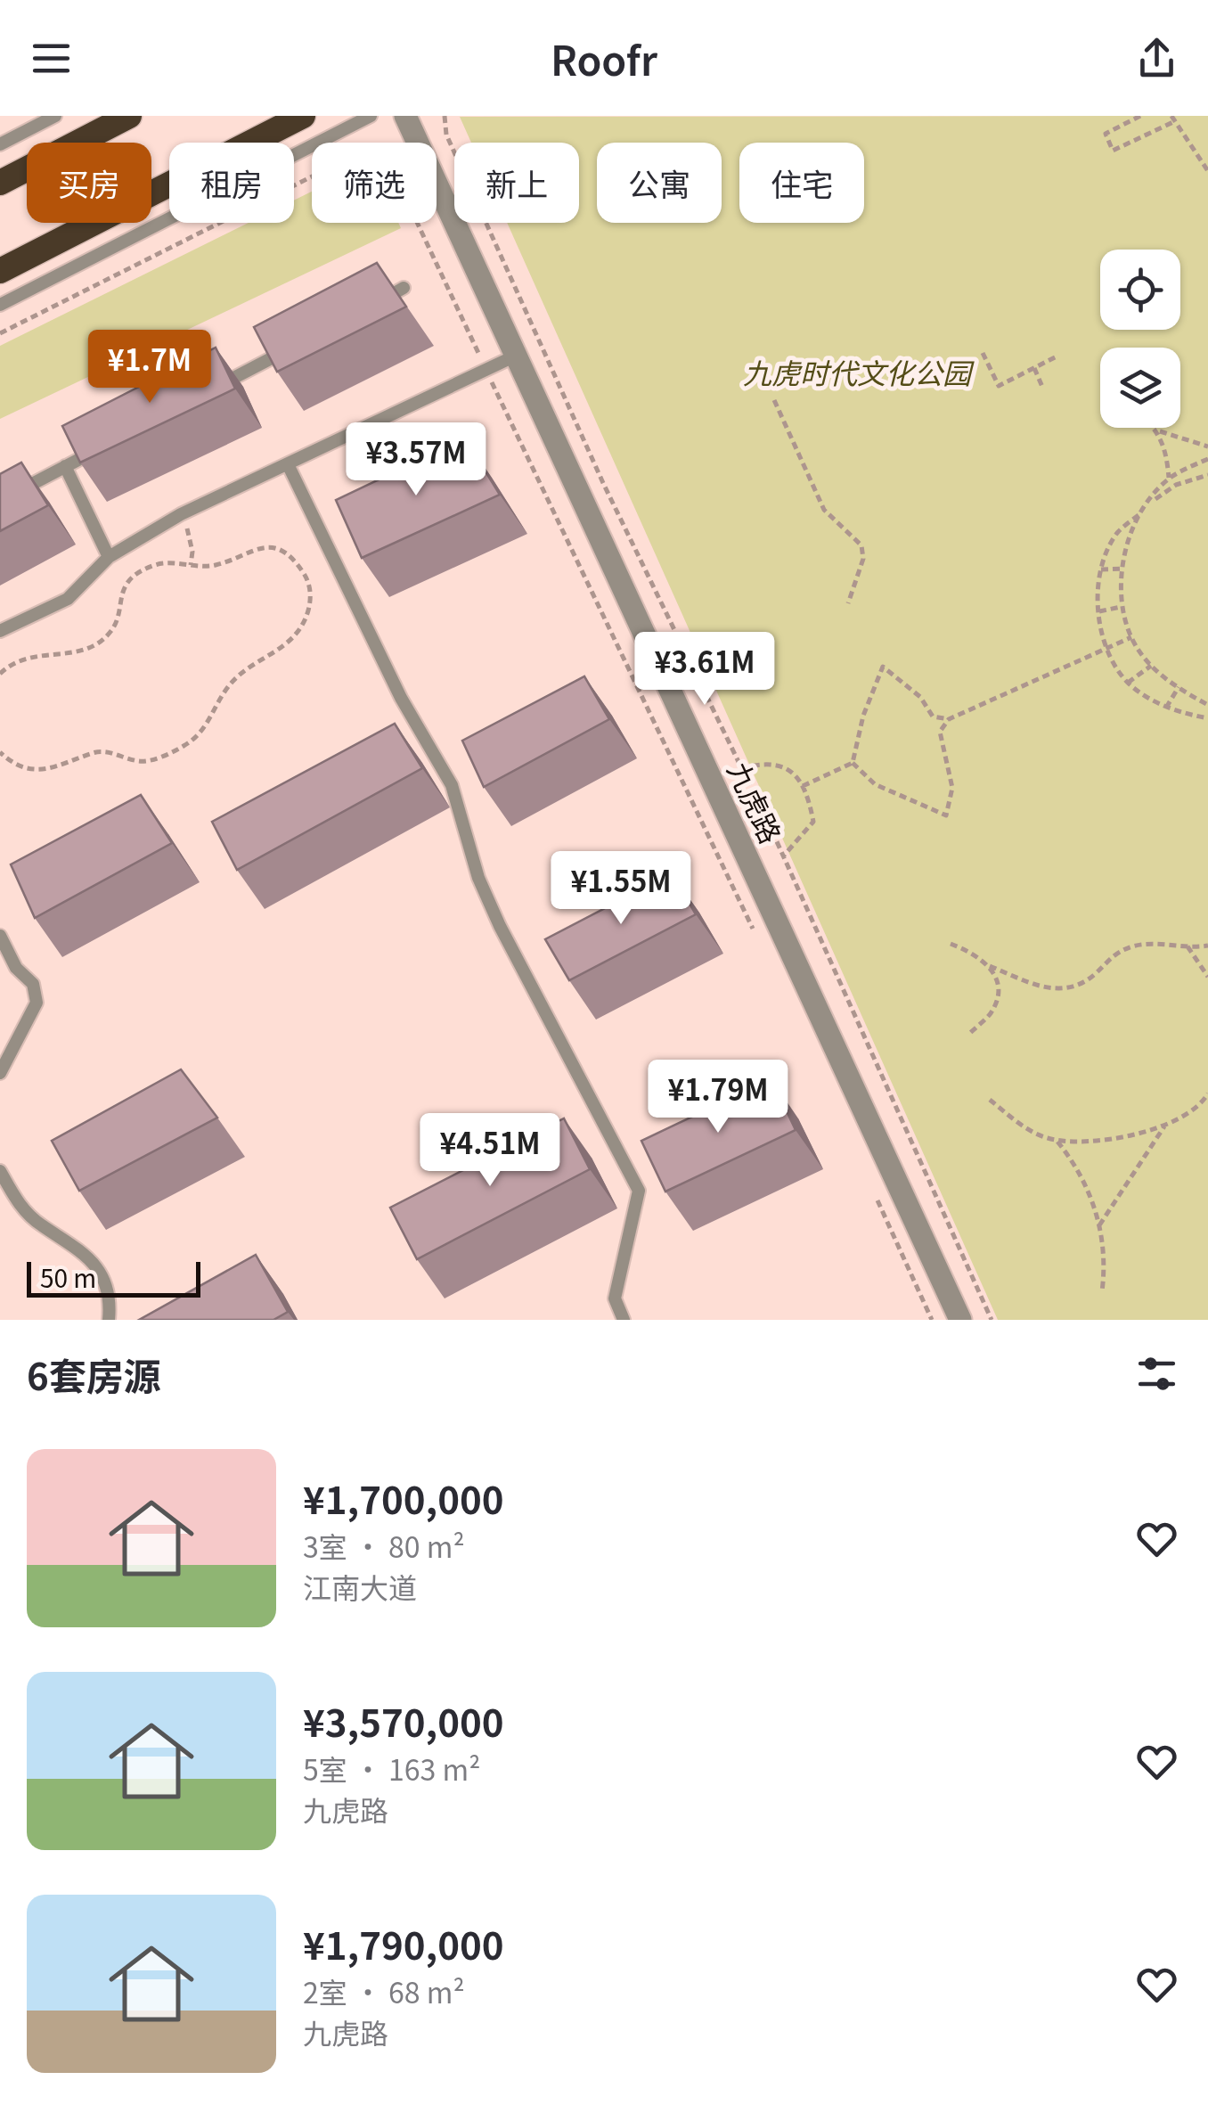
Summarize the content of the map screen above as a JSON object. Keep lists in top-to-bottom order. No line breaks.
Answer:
{"streets":{"street":["九虎路"]},"parks":["九虎时代文化公园"],"scale_bar":"50 m","page":{"header":"Roofr","chip":["买房","租房","筛选","新上","公寓","住宅"],"price":["¥1.7M","¥3.57M","¥3.61M","¥1.55M","¥1.79M","¥4.51M"],"scale":"50 m","heading":"6套房源","list":[{"name":"¥1,700,000","note":"3室 · 80 m² · 江南大道"},{"name":"¥3,570,000","note":"5室 · 163 m² · 九虎路"},{"name":"¥1,790,000","note":"2室 · 68 m² · 九虎路"}]}}
